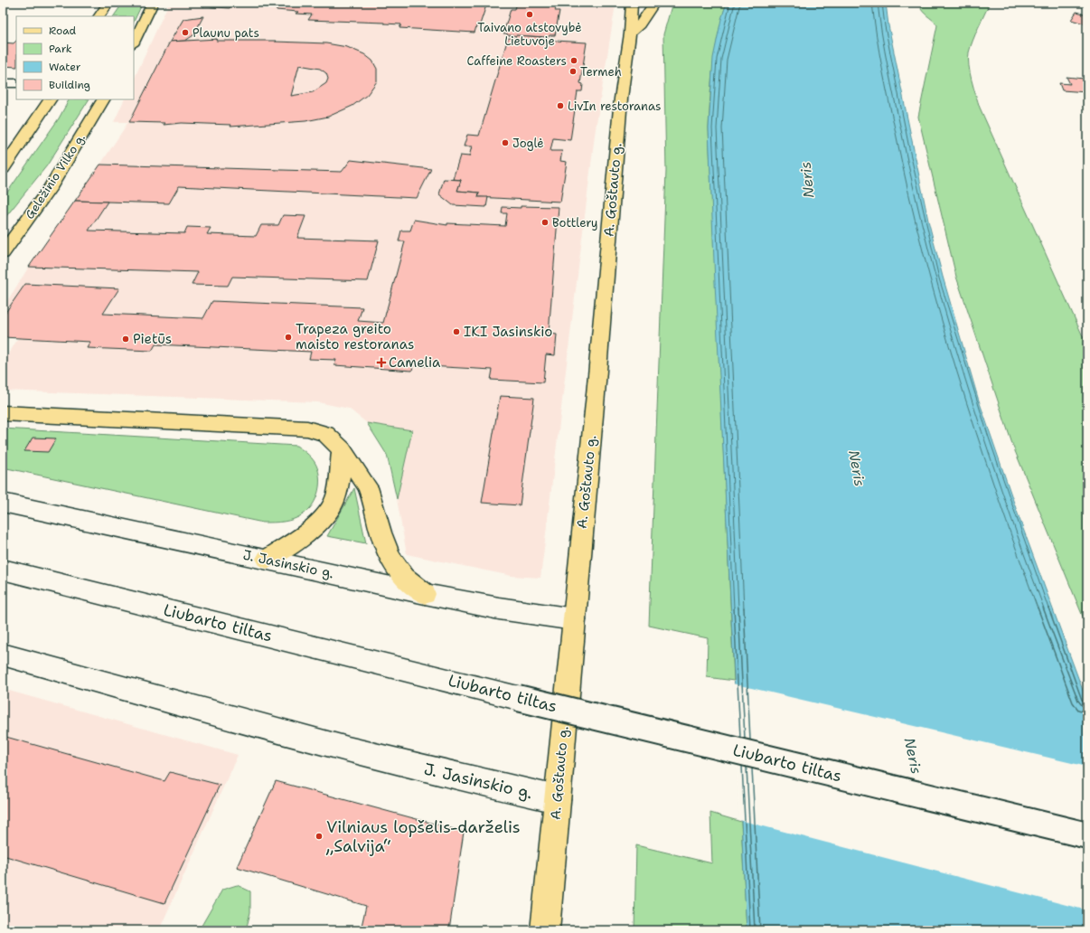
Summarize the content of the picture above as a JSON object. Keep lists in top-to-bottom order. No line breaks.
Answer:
{"streets":{"main road":["Geležinio Vilko g.","A. Goštauto g.","J. Jasinskio g.","Liubarto tiltas"]},"crossings":[["A. Goštauto g.","J. Jasinskio g."]],"water":["Neris"],"places":{"other":["Taivano atstovybė Lietuvoje","Plaunu pats","Caffeine Roasters","Termeh","LivIn restoranas","Joglė","Bottlery","IKI Jasinskio","Trapeza greito maisto restoranas","Pietūs","Vilniaus lopšelis-darželis „Salvija“"],"health":["Camelia"]},"legend":["Road","Park","Water","Building"]}
